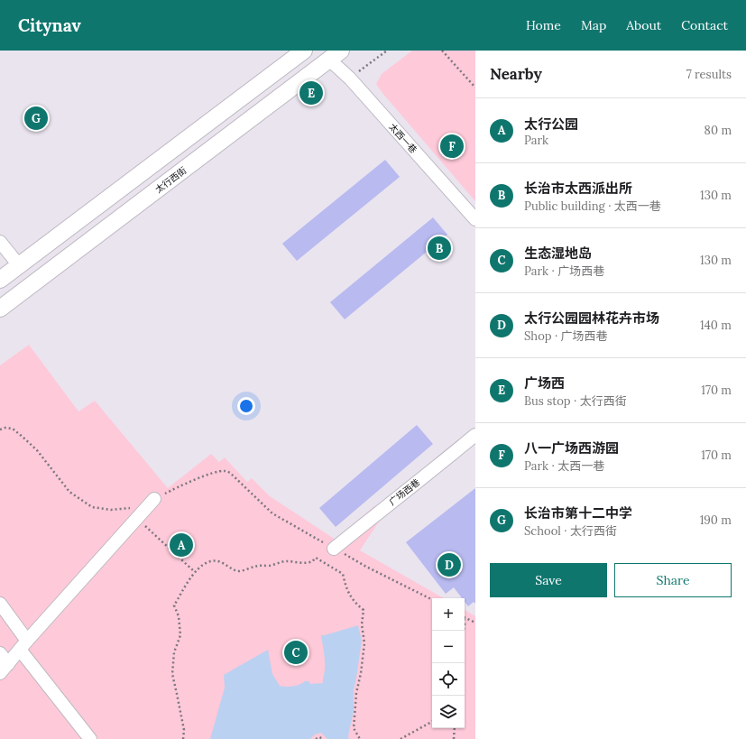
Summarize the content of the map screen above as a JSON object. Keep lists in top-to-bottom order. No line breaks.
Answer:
{"streets":{"main road":["太行西街"],"street":["太西一巷","广场西巷"]},"crossings":[["太西一巷","太行西街"]],"page":{"header":"Citynav","nav":["Home","Map","About","Contact"],"heading":["Nearby","7 results"],"pins":["E","G","F","B","A","D","C"],"list":[{"mark":"A","name":"太行公园","note":"Park","value":"80 m"},{"mark":"B","name":"长治市太西派出所","note":"Public building · 太西一巷","value":"130 m"},{"mark":"C","name":"生态湿地岛","note":"Park · 广场西巷","value":"130 m"},{"mark":"D","name":"太行公园园林花卉市场","note":"Shop · 广场西巷","value":"140 m"},{"mark":"E","name":"广场西","note":"Bus stop · 太行西街","value":"170 m"},{"mark":"F","name":"八一广场西游园","note":"Park · 太西一巷","value":"170 m"},{"mark":"G","name":"长治市第十二中学","note":"School · 太行西街","value":"190 m"}],"buttons":["Save","Share"],"map_buttons":["+","−"]}}
